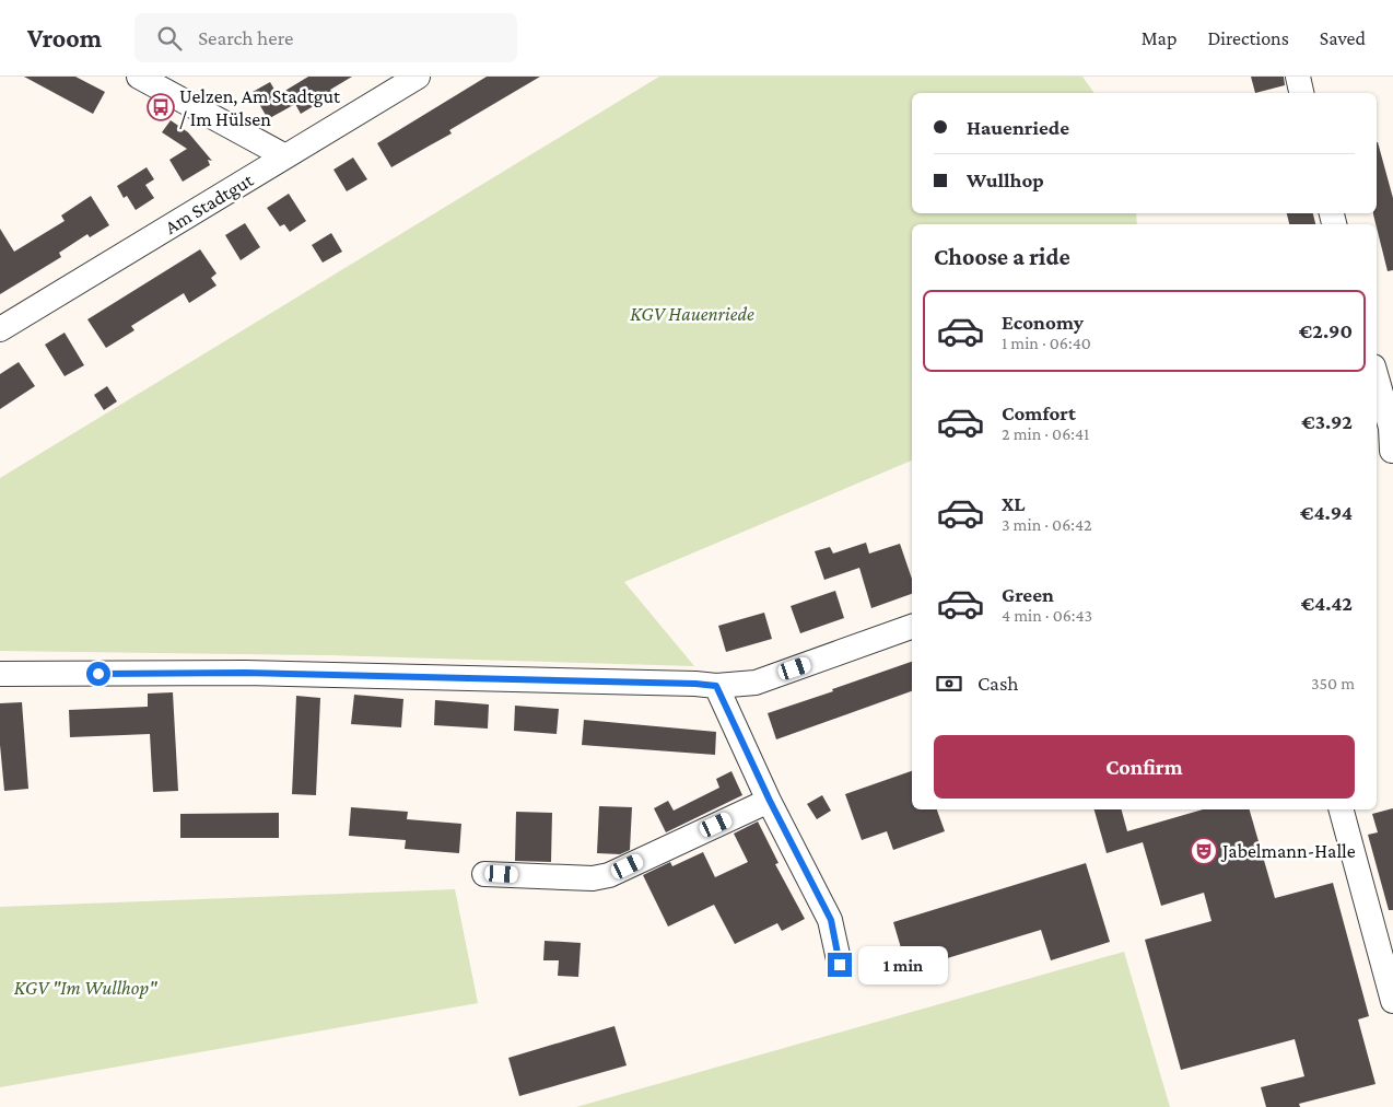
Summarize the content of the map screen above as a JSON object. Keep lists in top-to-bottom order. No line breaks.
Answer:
{"streets":{"street":["Am Stadtgut"]},"parks":["KGV Hauenriede","KGV \"Im Wullhop\""],"places":{"bus stop":["Uelzen, Am Stadtgut / Im Hülsen"],"theatre":["Jabelmann-Halle"]},"page":{"header":"Vroom","search":"Search here","nav":["Map","Directions","Saved"],"banner":["Hauenriede","Wullhop"],"heading":"Choose a ride","list":[{"name":"Economy","note":"1 min · 06:40","value":"€2.90"},{"name":"Comfort","note":"2 min · 06:41","value":"€3.92"},{"name":"XL","note":"3 min · 06:42","value":"€4.94"},{"name":"Green","note":"4 min · 06:43","value":"€4.42"}],"pay":["Cash","350 m"],"buttons":"Confirm","bubble":"1 min"}}
